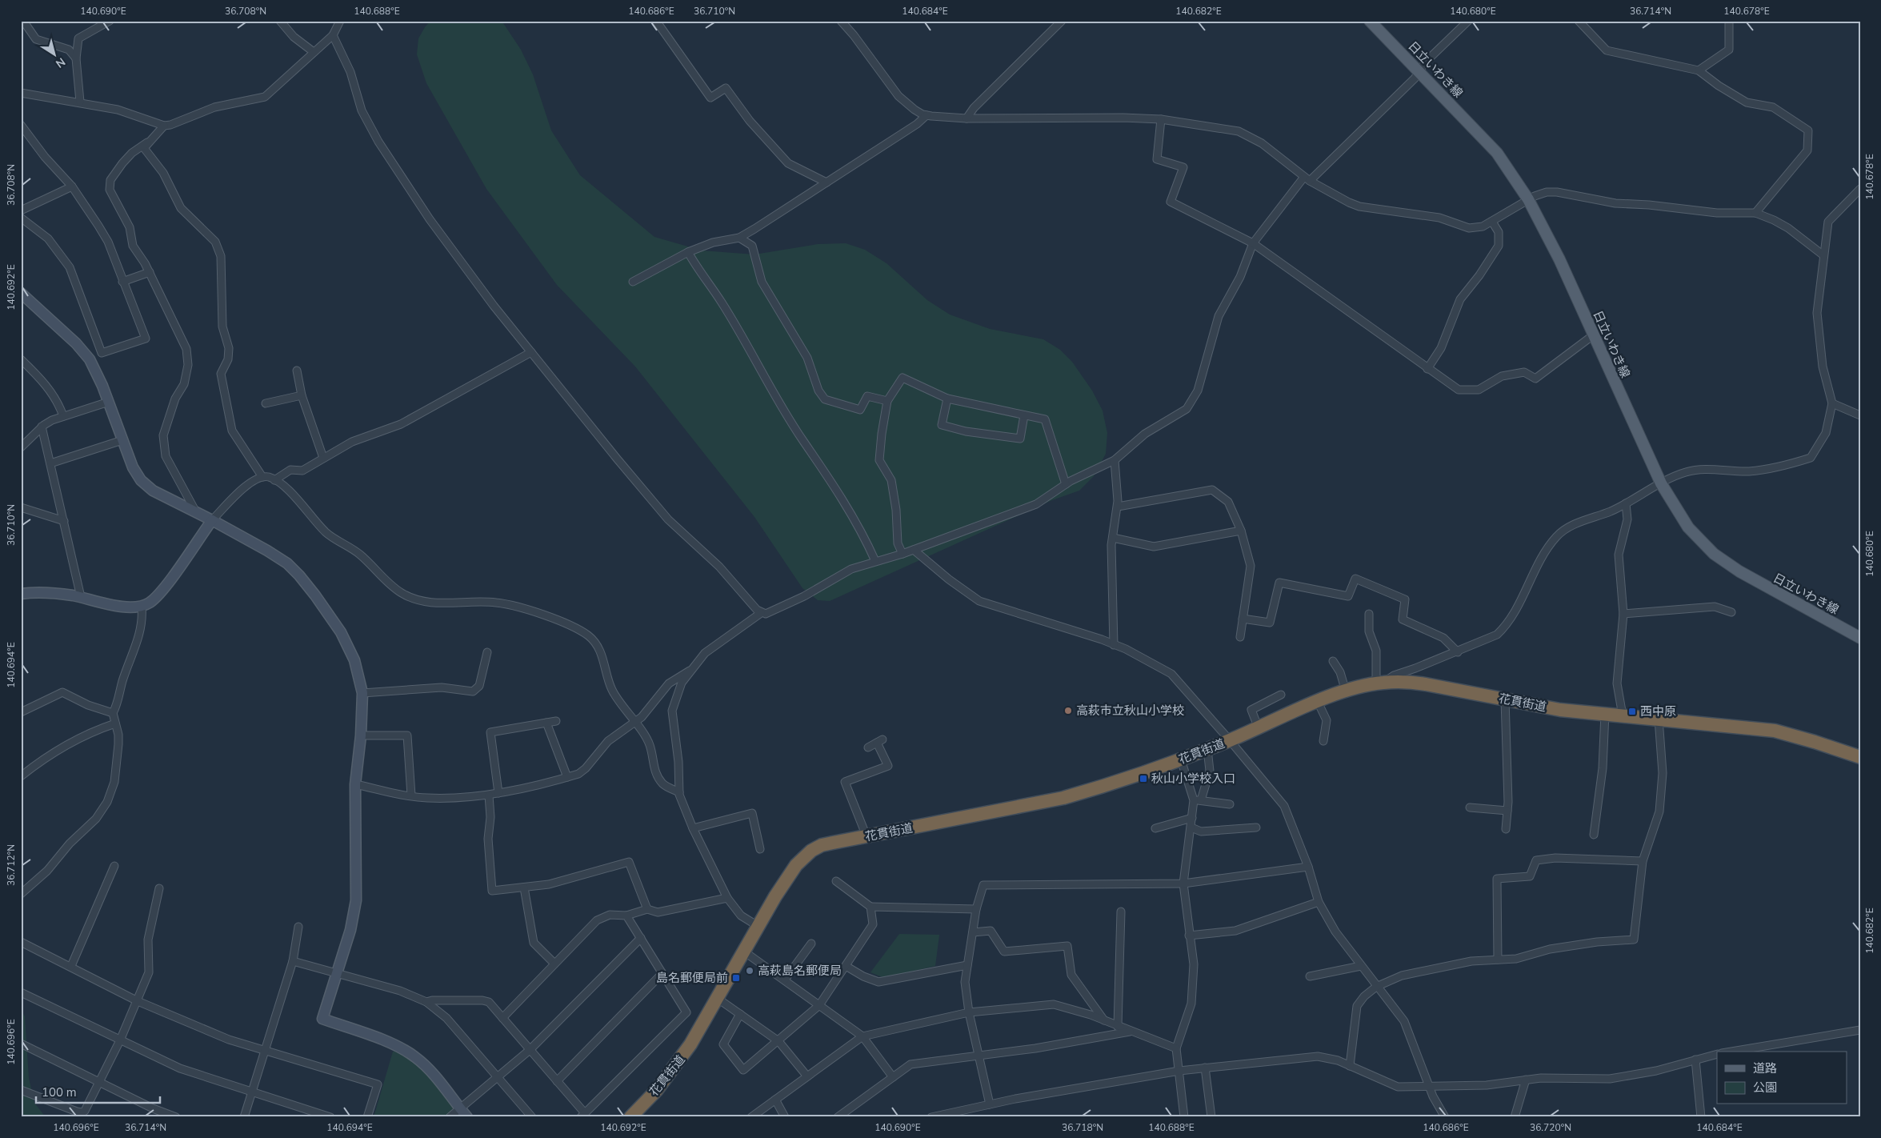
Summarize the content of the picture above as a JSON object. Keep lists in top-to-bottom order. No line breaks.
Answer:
{"streets":{"highway":["花貫街道"],"main road":["日立いわき線"]},"places":{"other":["高萩市立秋山小学校","高萩島名郵便局"],"transit":["西中原","秋山小学校入口","島名郵便局前"]},"legend":["道路","公園"],"scale_bar":"100 m","north":"bottom right","coordinates":["140.690°E","36.708°N","140.688°E","140.686°E","36.710°N","140.684°E","140.682°E","140.680°E","36.714°N","140.678°E","140.692°E","140.694°E","36.712°N","140.696°E","36.718°N","36.720°N"]}
